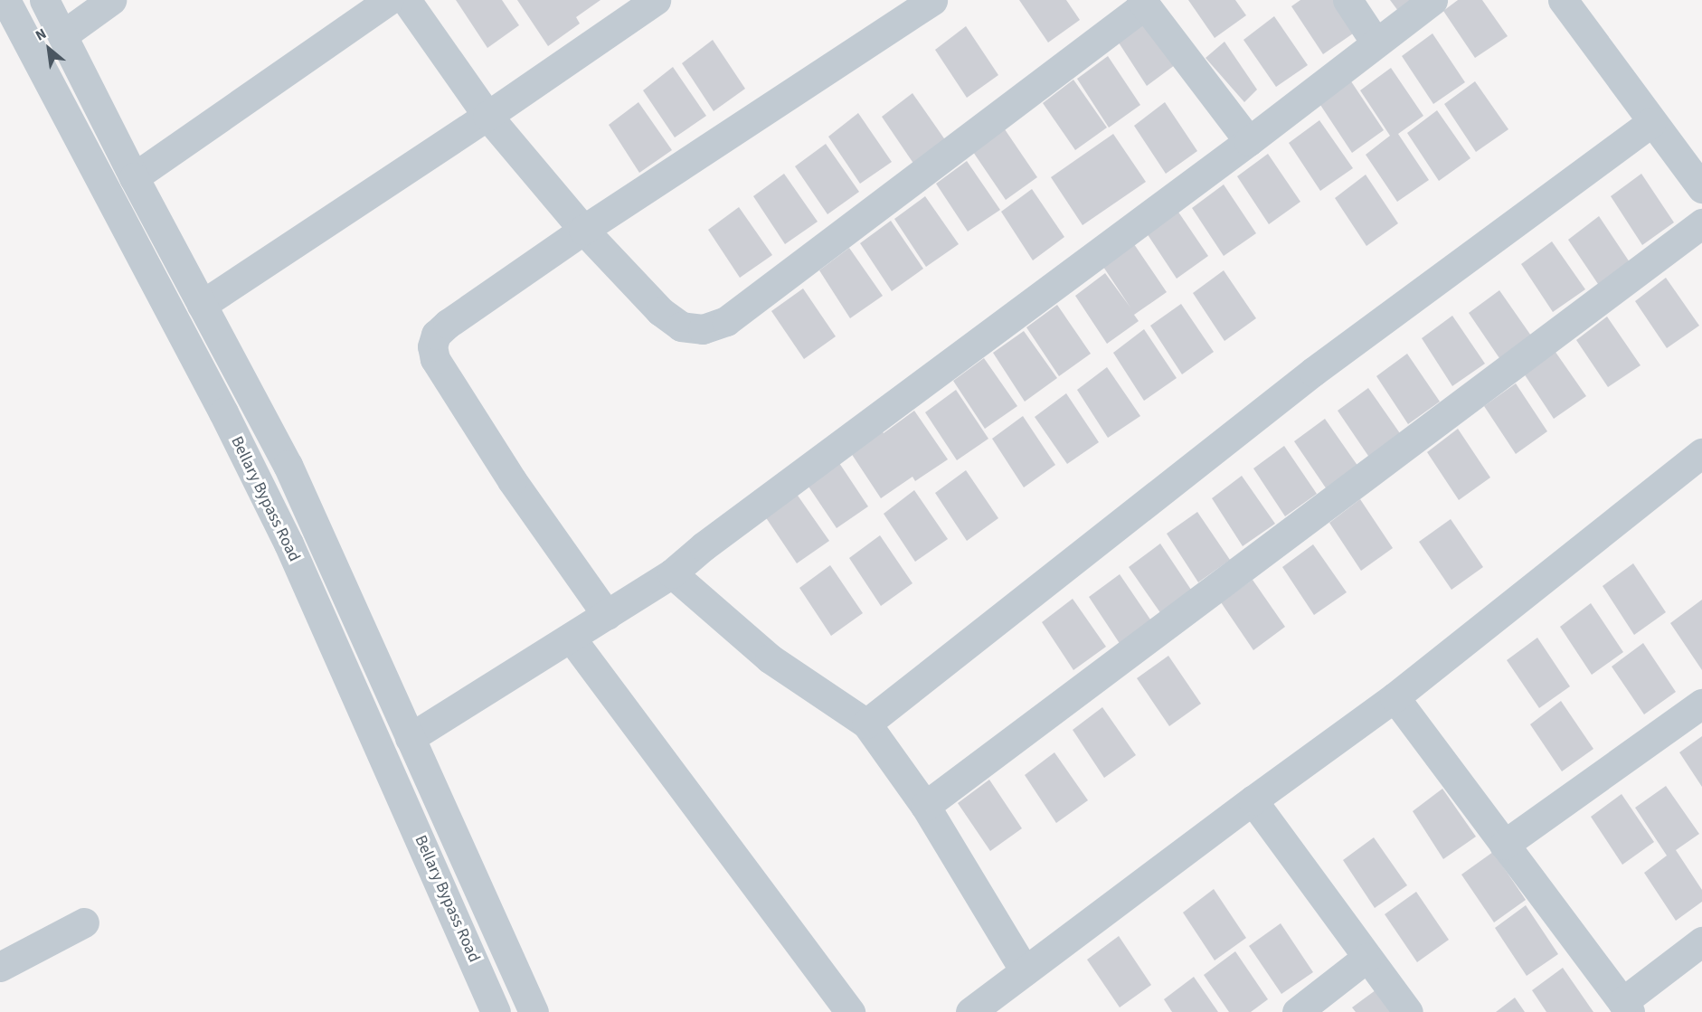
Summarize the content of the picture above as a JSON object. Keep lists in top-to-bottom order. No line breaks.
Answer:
{"streets":{"street":["Bellary Bypass Road"]},"north":"top left"}
